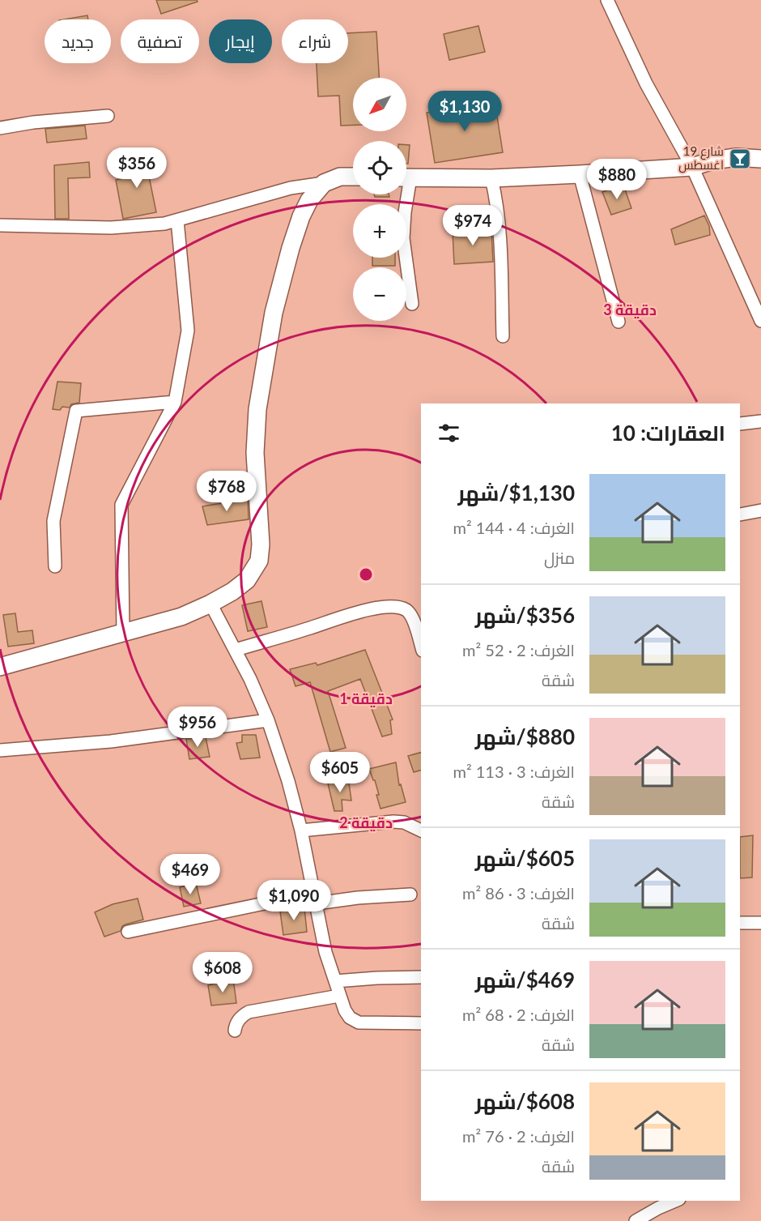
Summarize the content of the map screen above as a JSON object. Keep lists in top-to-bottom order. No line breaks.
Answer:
{"places":{"bar":["شارع 19 اغسطس"]},"north":"bottom left","page":{"chip":["شراء","إيجار","تصفية","جديد"],"map_buttons":["+","−"],"price":["$1,130","$356","$880","$974","$768","$956","$605","$469","$1,090","$608"],"heading":"العقارات: 10","list":[{"name":"$1,130/شهر","note":"الغرف: 4 · 144 m² · منزل"},{"name":"$356/شهر","note":"الغرف: 2 · 52 m² · شقة"},{"name":"$880/شهر","note":"الغرف: 3 · 113 m² · شقة"},{"name":"$605/شهر","note":"الغرف: 3 · 86 m² · شقة"},{"name":"$469/شهر","note":"الغرف: 2 · 68 m² · شقة"},{"name":"$608/شهر","note":"الغرف: 2 · 76 m² · شقة"}]},"rings":["3 دقيقة","1 دقيقة","2 دقيقة"]}
